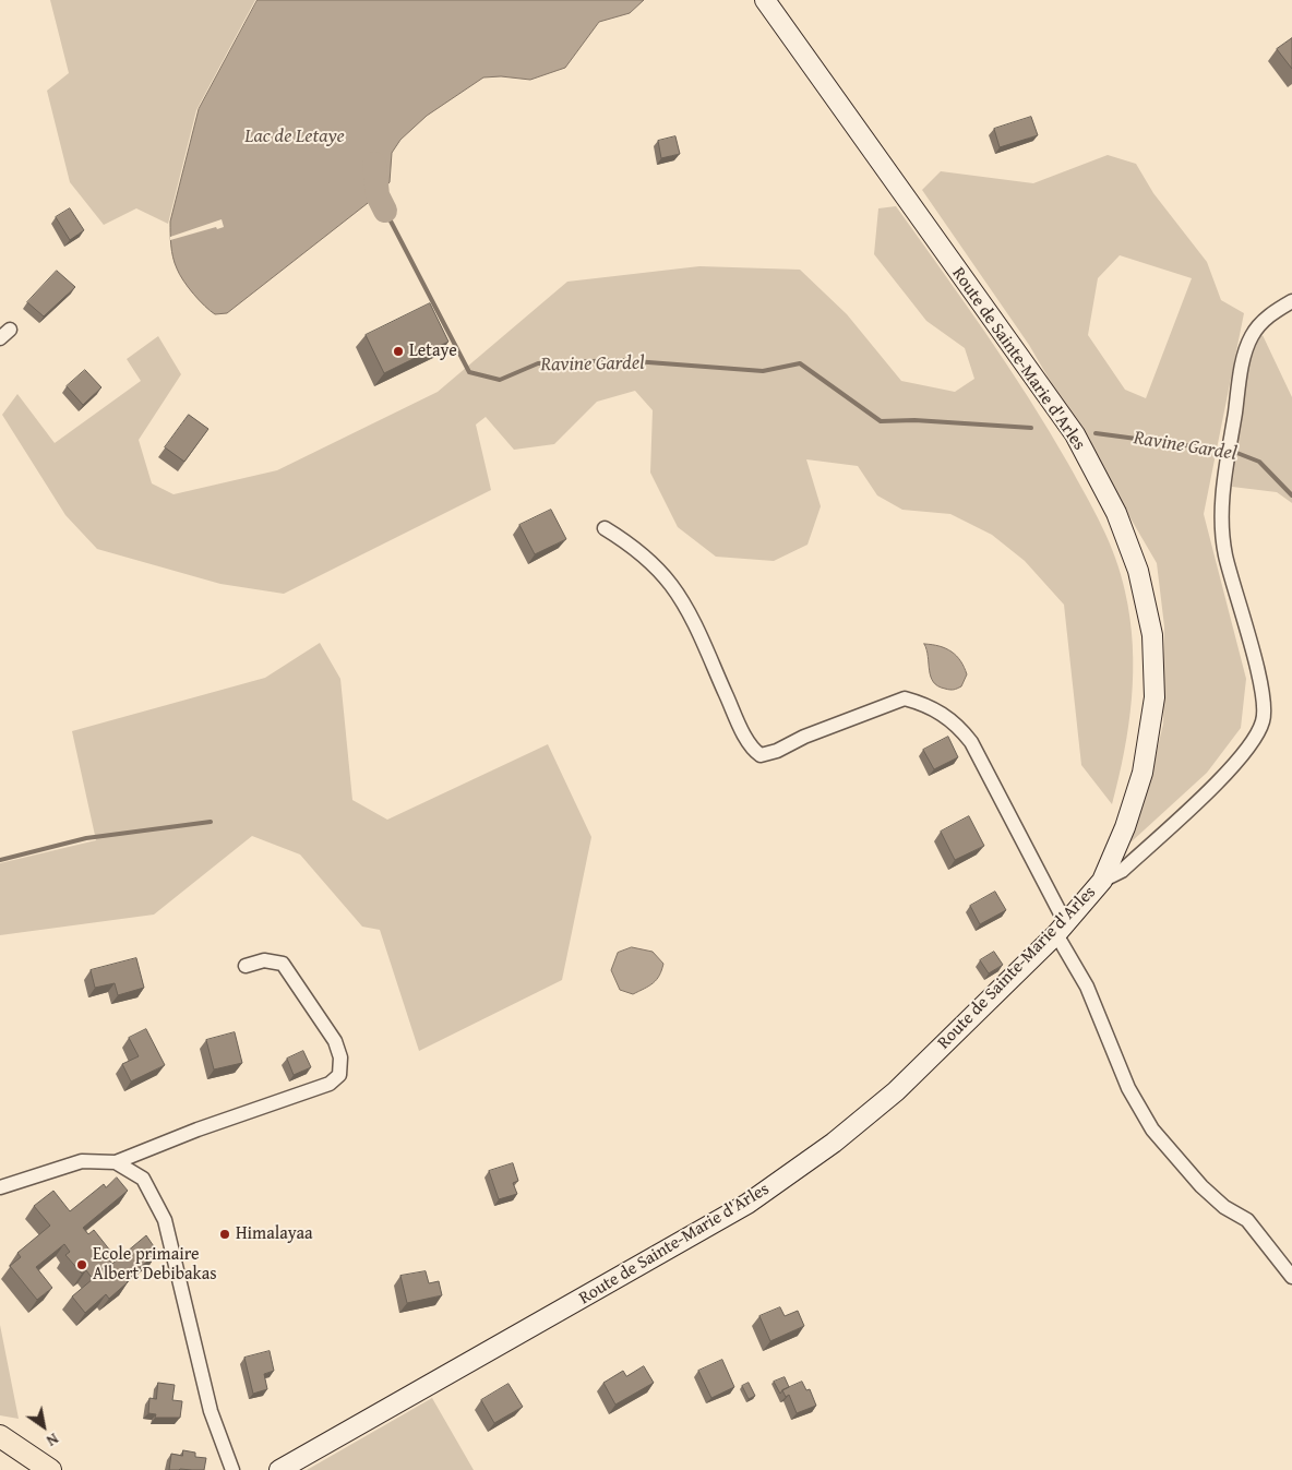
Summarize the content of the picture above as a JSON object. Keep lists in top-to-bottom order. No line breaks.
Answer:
{"streets":{"main road":["Route de Sainte-Marie d'Arles"]},"water":["Lac de Letaye","Ravine Gardel"],"places":["Letaye","Himalayaa","Ecole primaire Albert Debibakas"],"north":"bottom right"}
